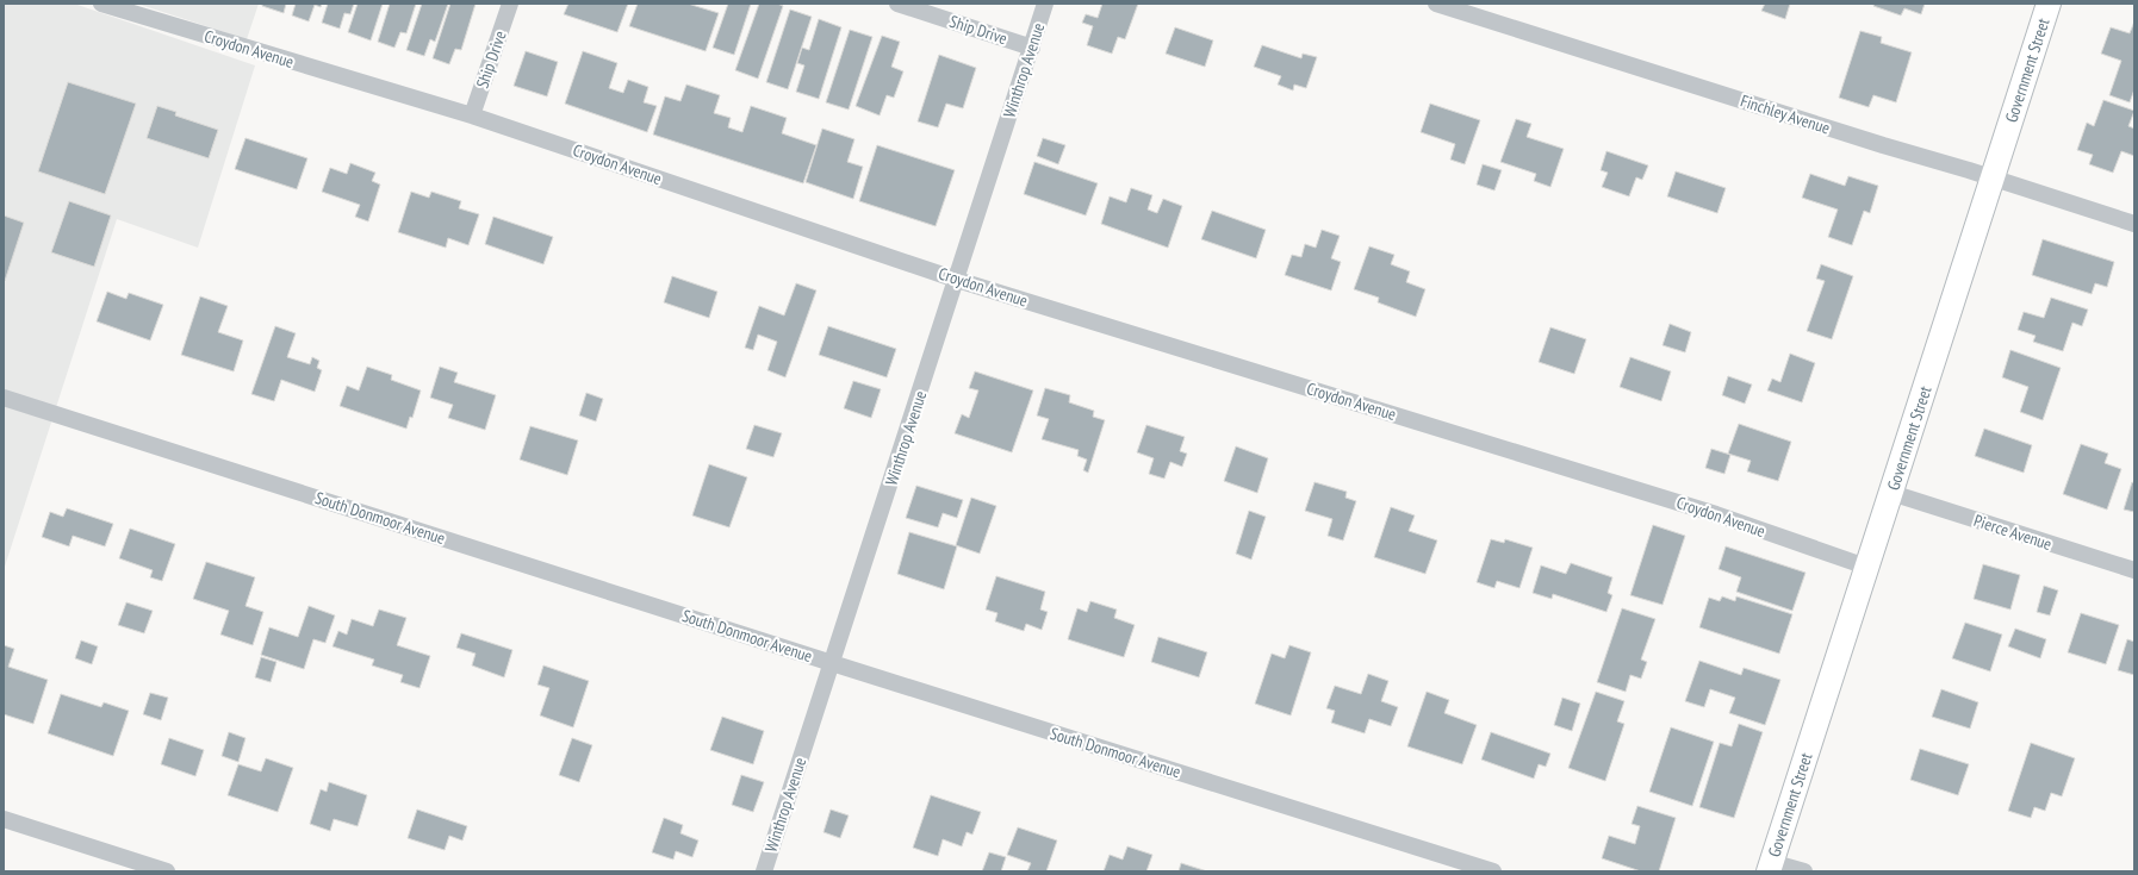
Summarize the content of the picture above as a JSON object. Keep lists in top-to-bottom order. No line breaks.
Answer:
{"streets":{"main road":["Government Street"],"street":["Ship Drive","Croydon Avenue","Winthrop Avenue","Finchley Avenue","South Donmoor Avenue","Pierce Avenue"]},"crossings":[["Ship Drive","Croydon Avenue"],["Ship Drive","Winthrop Avenue"],["Croydon Avenue","Winthrop Avenue"],["Croydon Avenue","Government Street"],["Winthrop Avenue","South Donmoor Avenue"],["Government Street","Finchley Avenue"],["Government Street","Pierce Avenue"]]}
